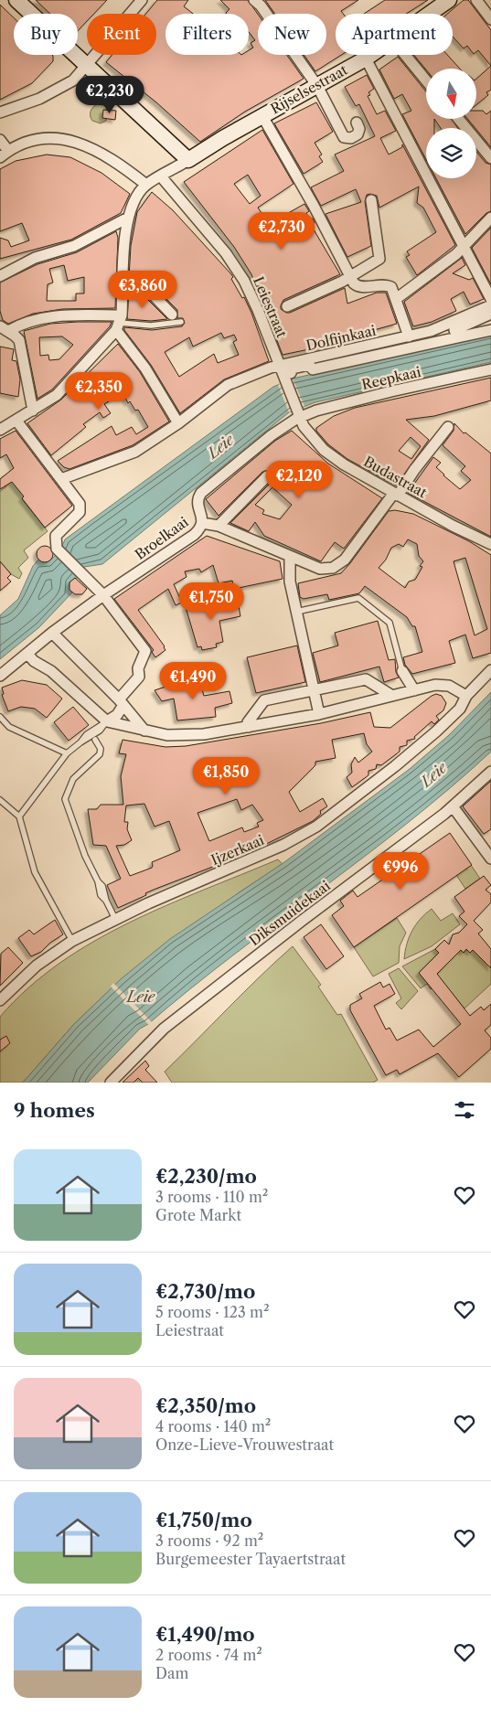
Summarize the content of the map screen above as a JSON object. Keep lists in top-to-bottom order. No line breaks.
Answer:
{"streets":{"street":["Rijselsestraat","Leiestraat","Dolfijnkaai","Reepkaai","Budastraat","Broelkaai","Ijzerkaai","Diksmuidekaai"]},"crossings":[["Leiestraat","Dolfijnkaai"],["Leiestraat","Reepkaai"],["Leiestraat","Budastraat"],["Leiestraat","Broelkaai"],["Reepkaai","Budastraat"],["Reepkaai","Broelkaai"],["Budastraat","Broelkaai"]],"water":["Leie"],"north":"bottom","page":{"chip":["Buy","Rent","Filters","New","Apartment"],"price":["€2,230","€2,730","€3,860","€2,350","€2,120","€1,750","€1,490","€1,850","€996"],"heading":"9 homes","list":[{"name":"€2,230/mo","note":"3 rooms · 110 m² · Grote Markt"},{"name":"€2,730/mo","note":"5 rooms · 123 m² · Leiestraat"},{"name":"€2,350/mo","note":"4 rooms · 140 m² · Onze-Lieve-Vrouwestraat"},{"name":"€1,750/mo","note":"3 rooms · 92 m² · Burgemeester Tayaertstraat"},{"name":"€1,490/mo","note":"2 rooms · 74 m² · Dam"}]}}
